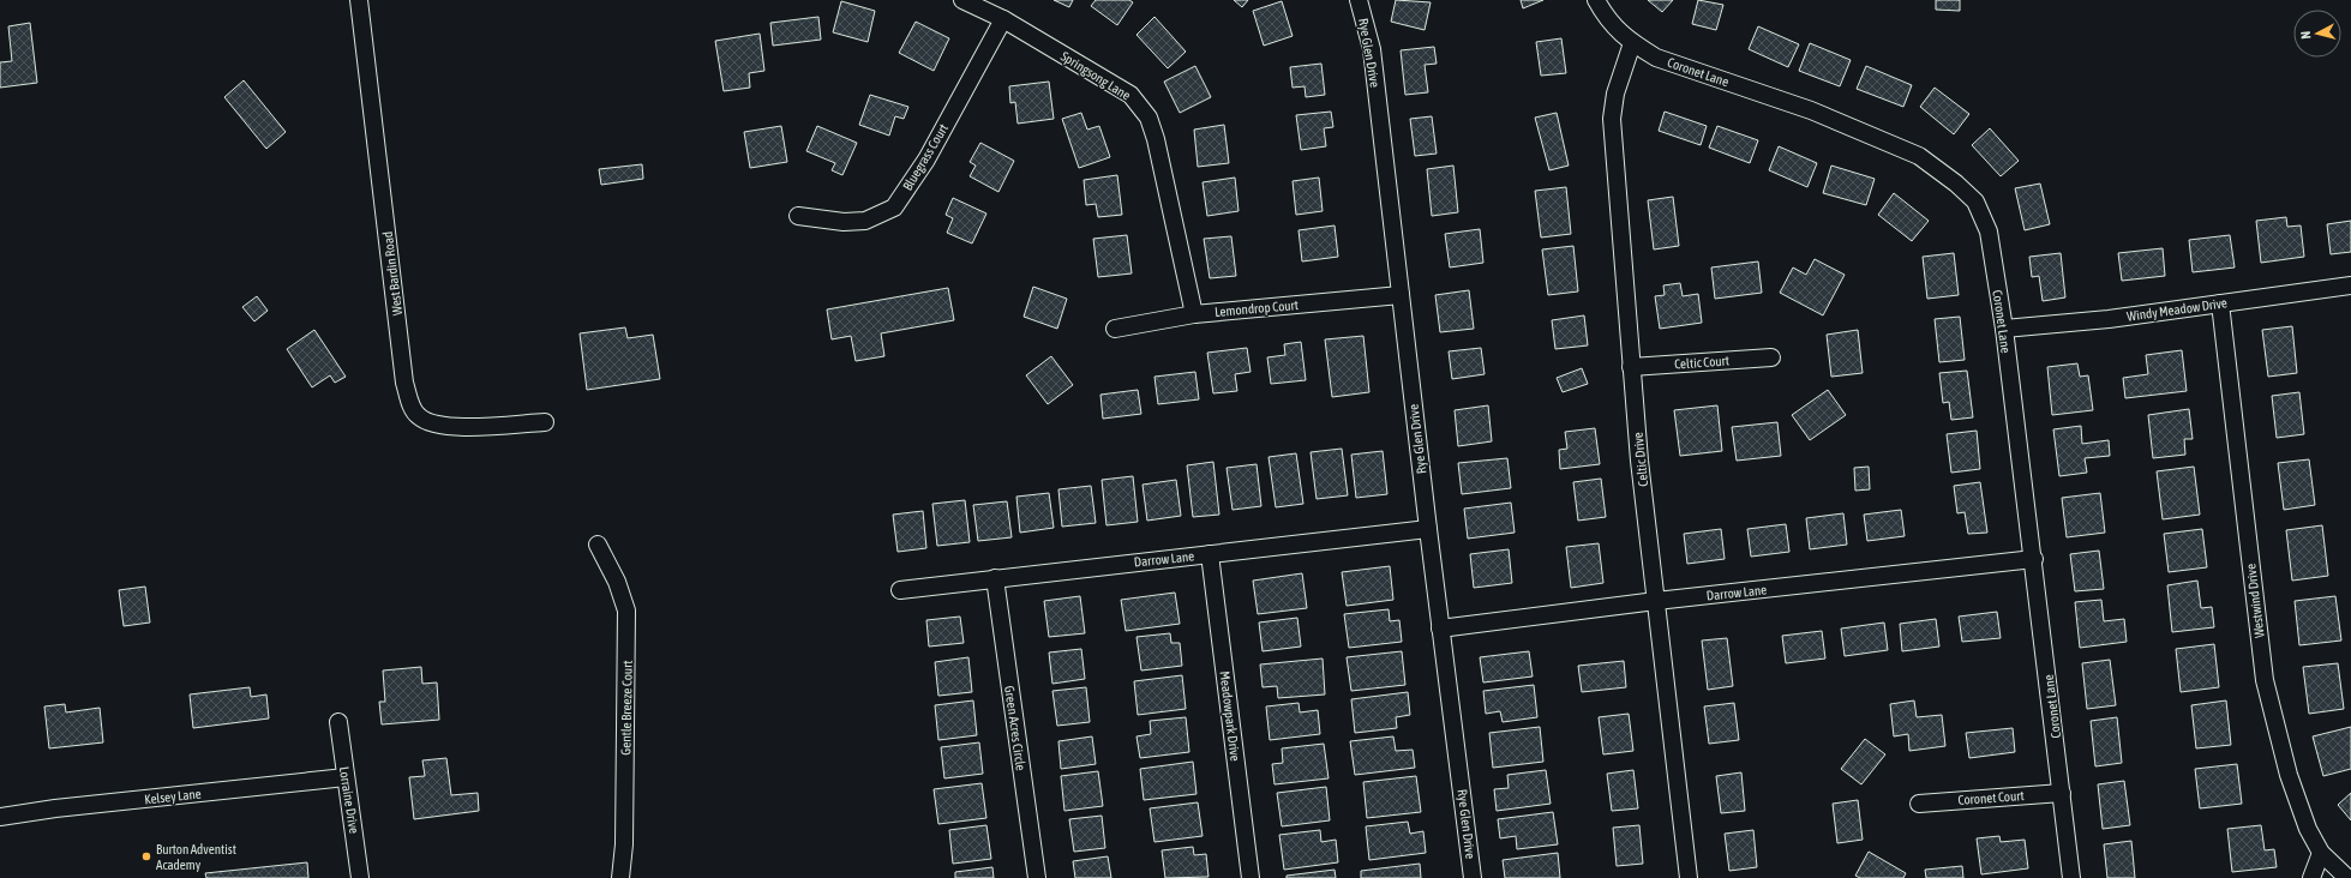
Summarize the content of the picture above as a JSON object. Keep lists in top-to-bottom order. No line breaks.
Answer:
{"streets":{"street":["Rye Glen Drive","Coronet Lane","Springsong Lane","Bluegrass Court","West Bardin Road","Lemondrop Court","Windy Meadow Drive","Celtic Court","Celtic Drive","Darrow Lane","Westwind Drive","Gentle Breeze Court","Meadowpark Drive","Green Acres Circle","Kelsey Lane","Coronet Court","Lorraine Drive"]},"crossings":[["Rye Glen Drive","Lemondrop Court"],["Rye Glen Drive","Darrow Lane"],["Coronet Lane","Windy Meadow Drive"],["Coronet Lane","Celtic Drive"],["Coronet Lane","Darrow Lane"],["Coronet Lane","Coronet Court"],["Springsong Lane","Bluegrass Court"],["Springsong Lane","Lemondrop Court"],["Windy Meadow Drive","Westwind Drive"],["Celtic Court","Celtic Drive"],["Celtic Drive","Darrow Lane"],["Darrow Lane","Meadowpark Drive"],["Darrow Lane","Green Acres Circle"],["Kelsey Lane","Lorraine Drive"]],"places":["Burton Adventist Academy"],"north":"left"}
